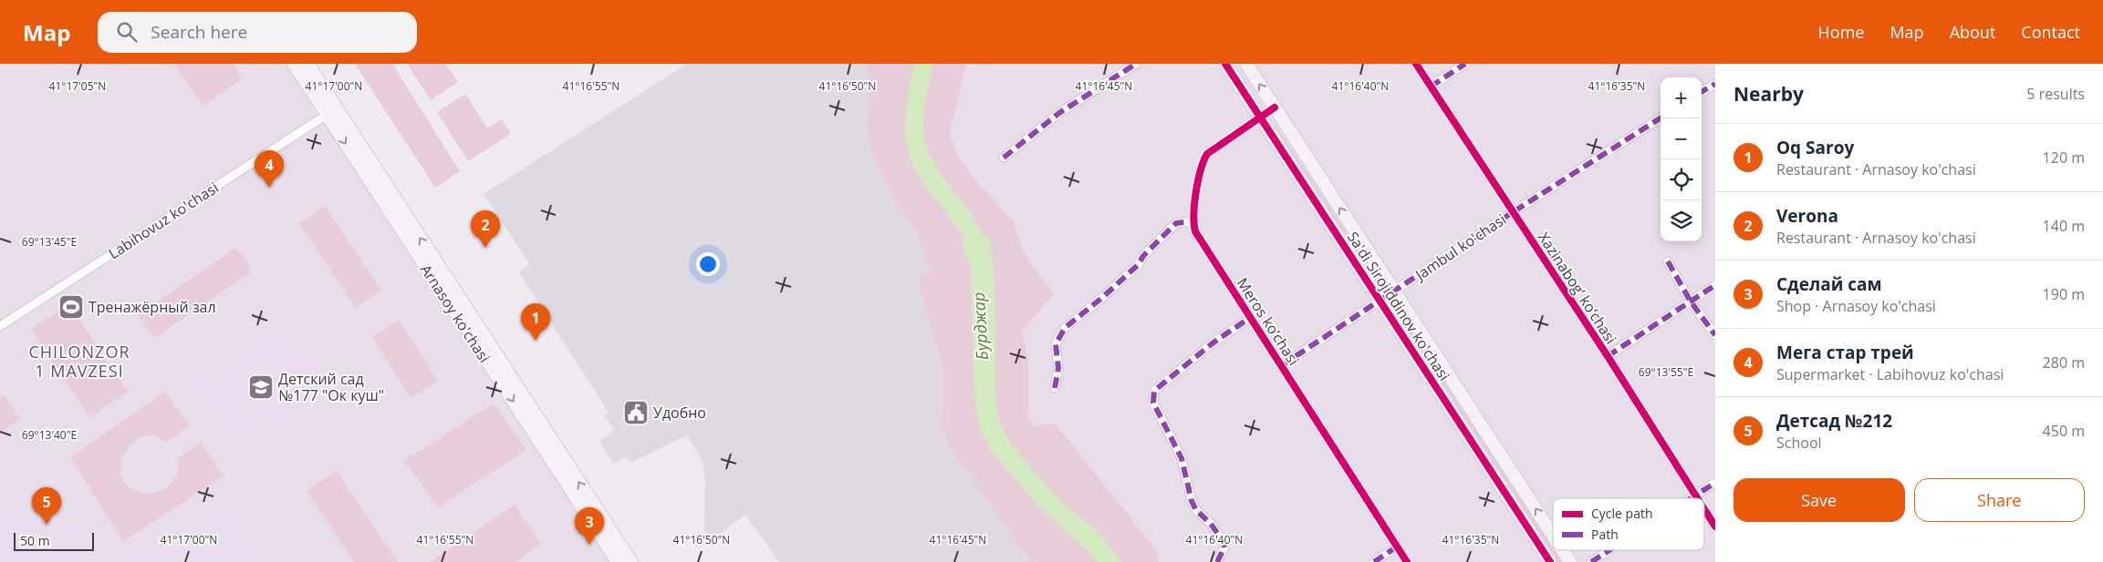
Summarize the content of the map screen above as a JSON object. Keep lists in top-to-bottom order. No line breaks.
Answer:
{"streets":{"street":["Labihovuz ko'chasi","Jambul ko'chasi","Xazinabog‘ ko‘chasi","Sa'di Sirojiddinov ko'chasi","Arnasoy ko'chasi","Meros ko‘chasi"]},"crossings":[["Labihovuz ko'chasi","Arnasoy ko'chasi"],["Jambul ko'chasi","Xazinabog‘ ko‘chasi"],["Jambul ko'chasi","Sa'di Sirojiddinov ko'chasi"],["Jambul ko'chasi","Meros ko‘chasi"]],"districts":["CHILONZOR 1 MAVZESI"],"water":["Бурджар"],"places":{"sports":["Тренажёрный зал"],"school or university":["Детский сад №177 \"Ок куш\""],"public building":["Удобно"]},"legend":["Cycle path","Path"],"scale_bar":"50 m","page":{"header":"Map","search":"Search here","nav":["Home","Map","About","Contact"],"heading":["Nearby","5 results"],"map_buttons":["+","−"],"list":[{"mark":"1","name":"Oq Saroy","note":"Restaurant · Arnasoy ko'chasi","value":"120 m"},{"mark":"2","name":"Verona","note":"Restaurant · Arnasoy ko'chasi","value":"140 m"},{"mark":"3","name":"Сделай сам","note":"Shop · Arnasoy ko'chasi","value":"190 m"},{"mark":"4","name":"Мега стар трей","note":"Supermarket · Labihovuz ko'chasi","value":"280 m"},{"mark":"5","name":"Детсад №212","note":"School","value":"450 m"}],"pins":["4","2","1","5","3"],"buttons":["Save","Share"],"scale":"50 m"},"coordinates":["41°17'05\"N","41°17'00\"N","41°16'55\"N","41°16'50\"N","41°16'45\"N","41°16'40\"N","41°16'35\"N","69°13'45\"E","69°13'55\"E","69°13'40\"E"]}
